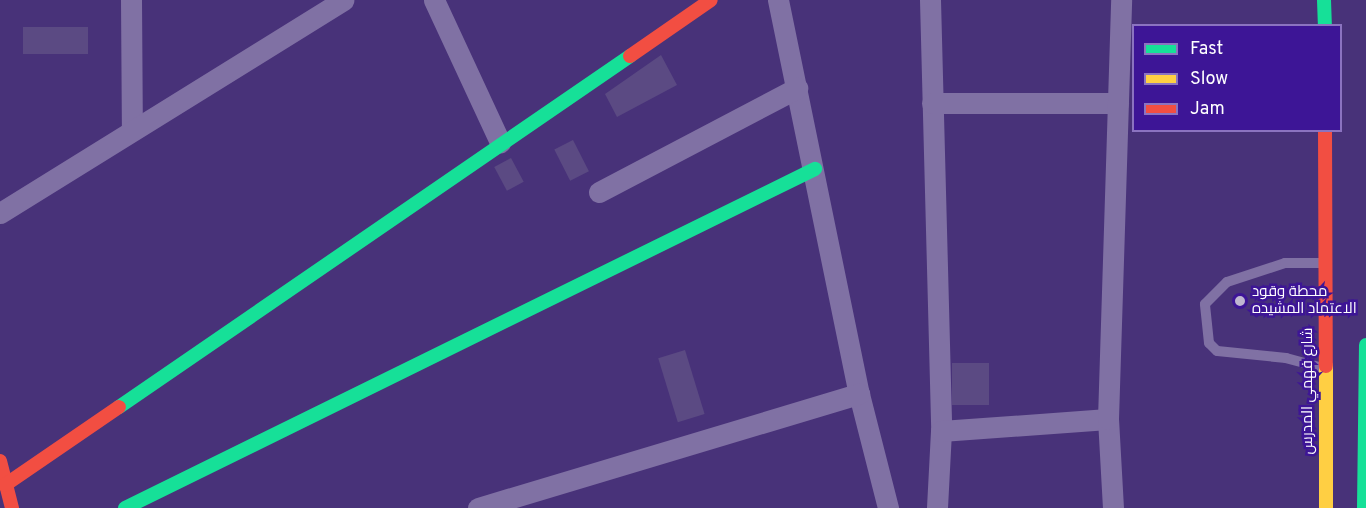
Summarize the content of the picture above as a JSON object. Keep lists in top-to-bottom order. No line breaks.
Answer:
{"streets":{"street":["شارع فهمي المدرس"]},"places":["محطة وقود الاعتماد المشيده"],"legend":["Fast","Slow","Jam"]}
